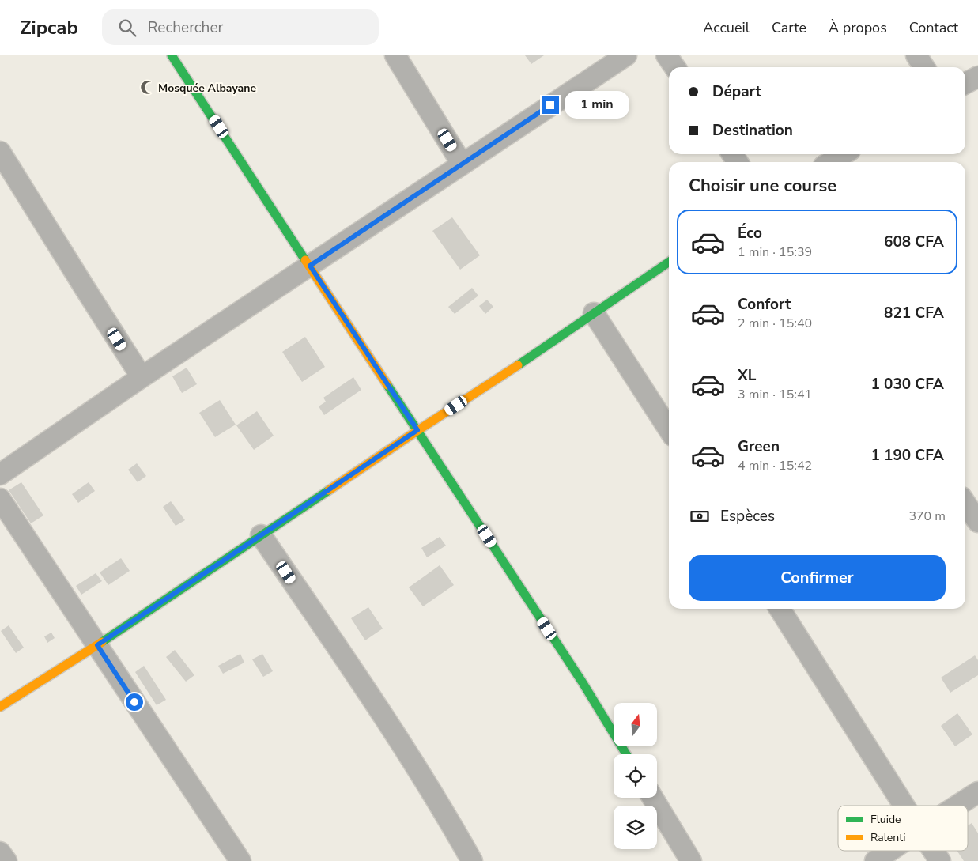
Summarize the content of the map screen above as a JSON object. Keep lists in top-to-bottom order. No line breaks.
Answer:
{"places":{"mosque":["Mosquée Albayane"]},"legend":["Fluide","Ralenti"],"north":"top","page":{"header":"Zipcab","search":"Rechercher","nav":["Accueil","Carte","À propos","Contact"],"banner":["Départ","Destination"],"bubble":"1 min","heading":"Choisir une course","list":[{"name":"Éco","note":"1 min · 15:39","value":"608 CFA"},{"name":"Confort","note":"2 min · 15:40","value":"821 CFA"},{"name":"XL","note":"3 min · 15:41","value":"1 030 CFA"},{"name":"Green","note":"4 min · 15:42","value":"1 190 CFA"}],"pay":["Espèces","370 m"],"buttons":"Confirmer"}}
